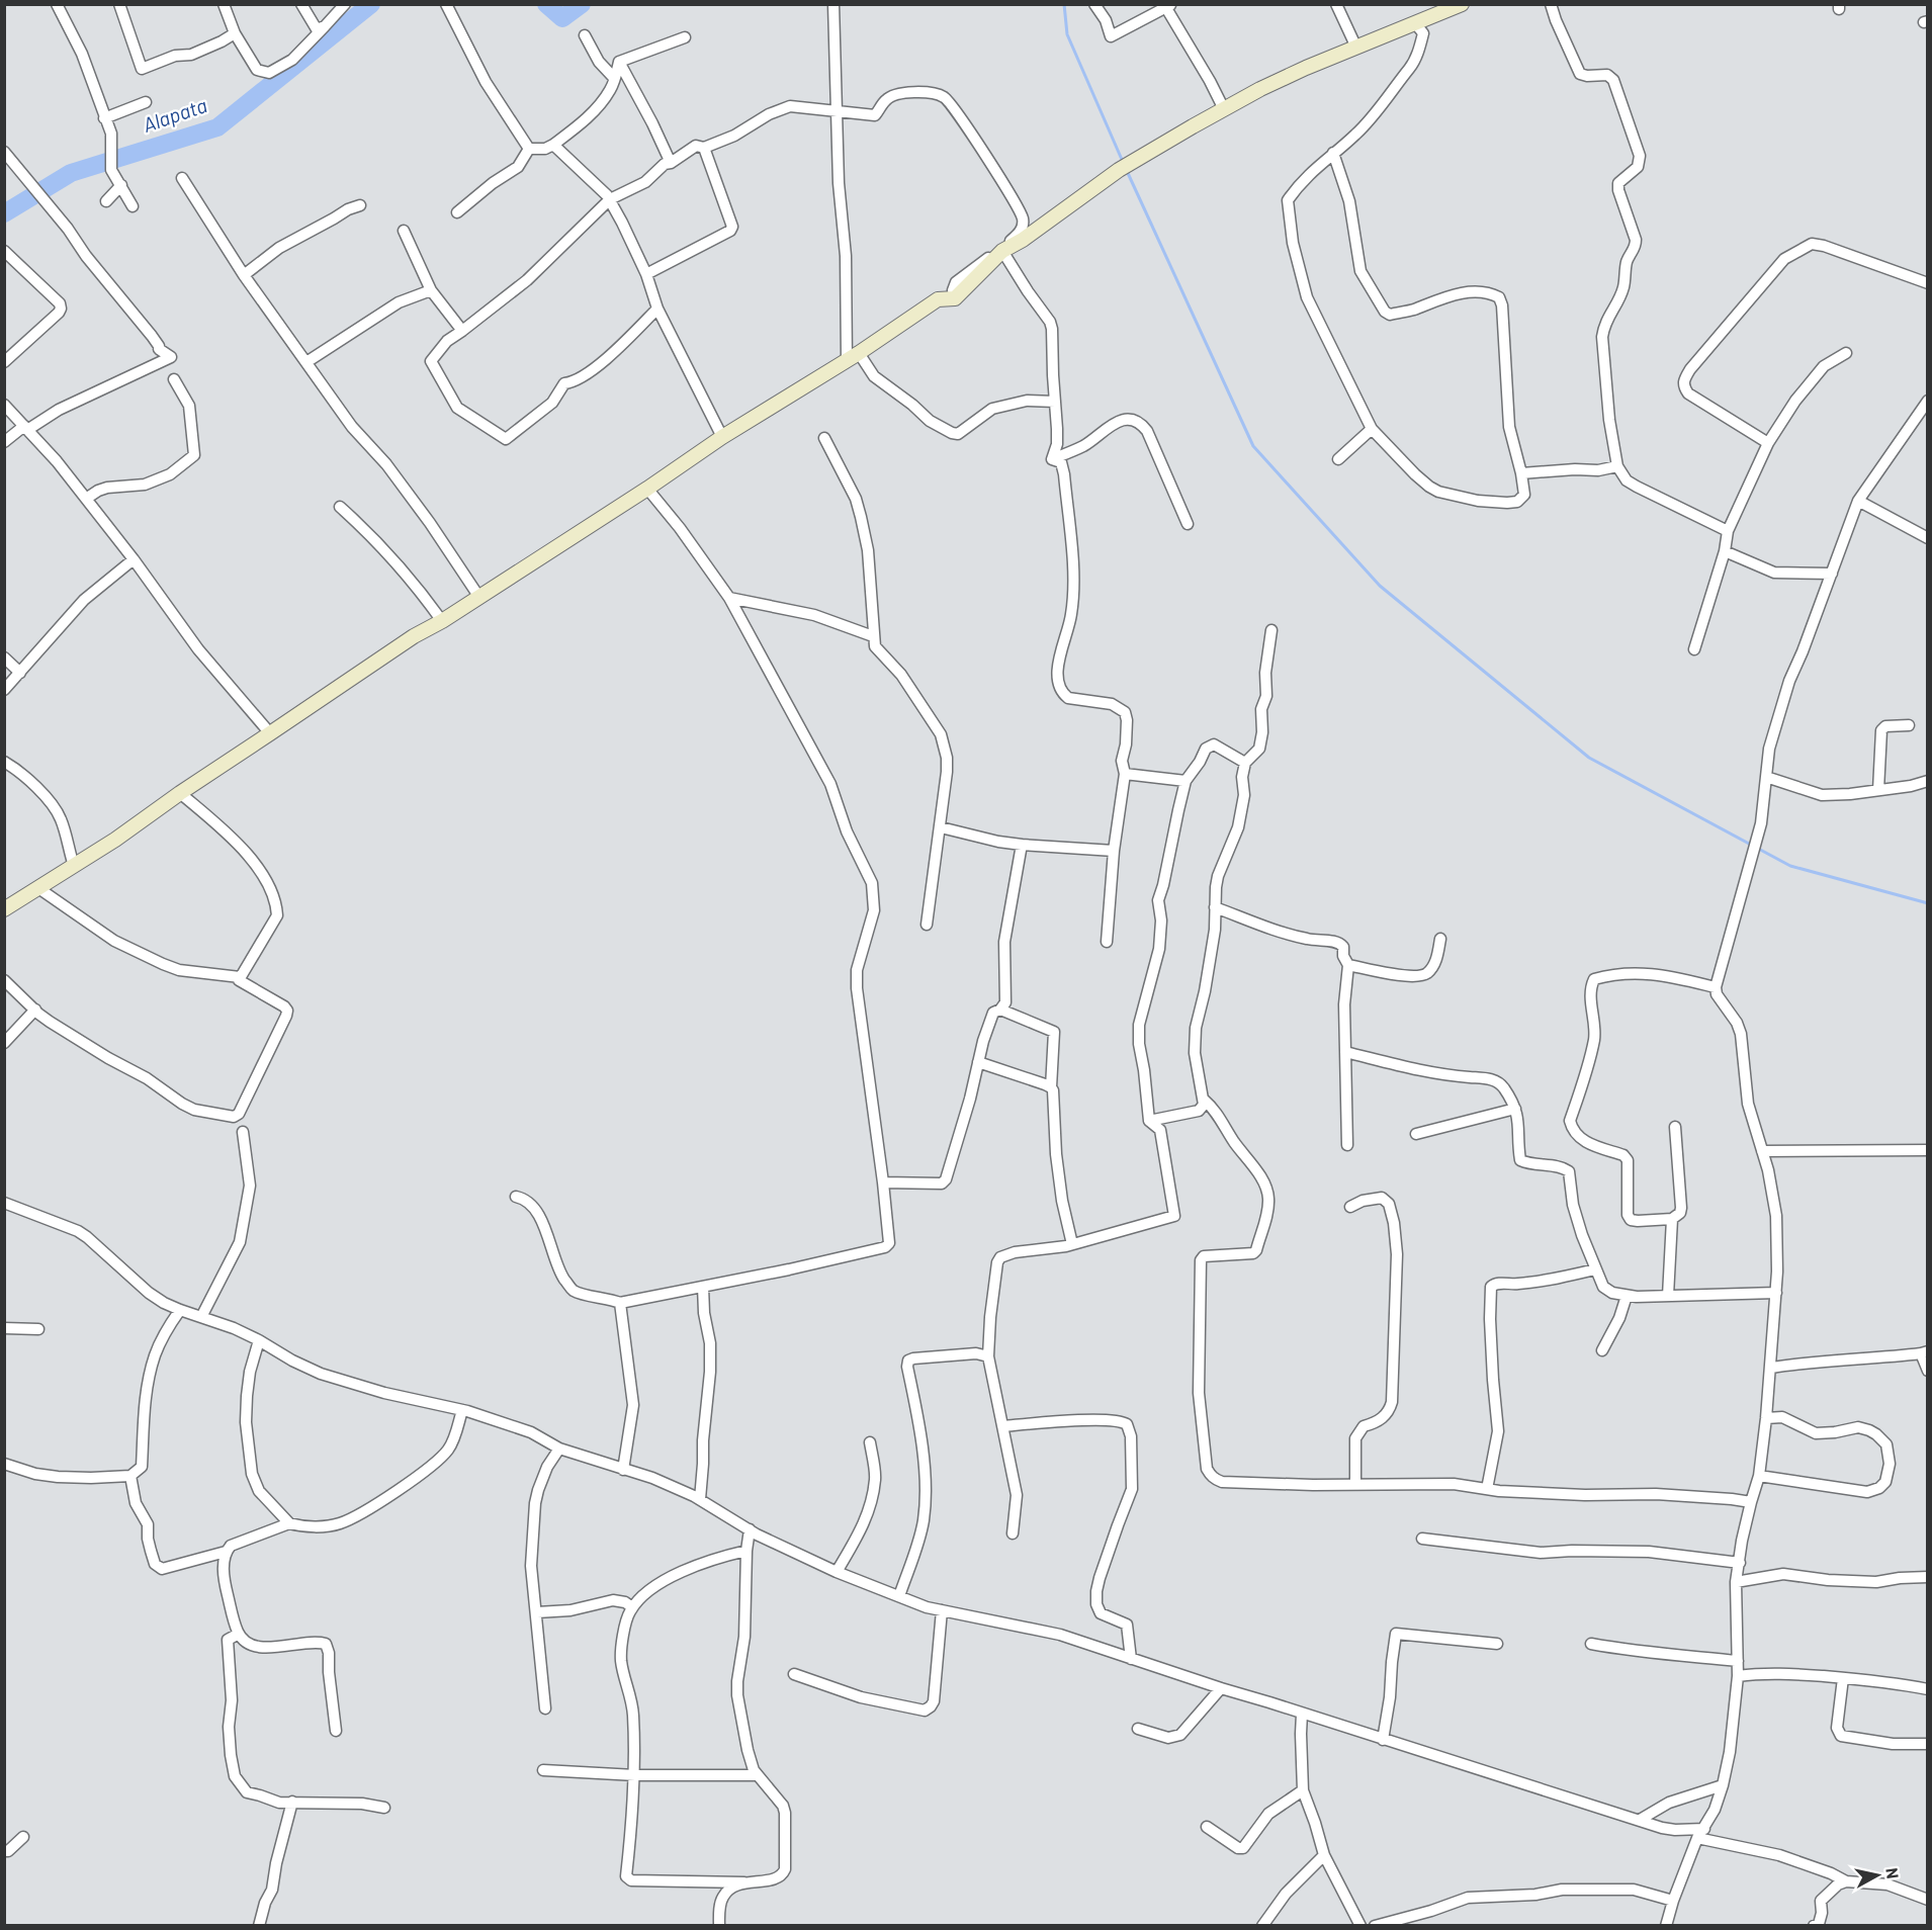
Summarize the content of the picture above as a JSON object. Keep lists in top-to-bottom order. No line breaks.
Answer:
{"water":["Alapata"],"north":"right"}
